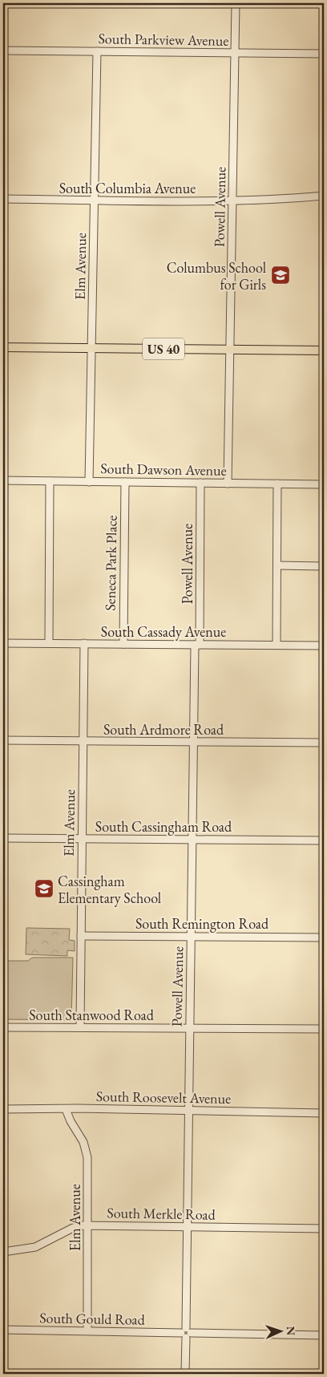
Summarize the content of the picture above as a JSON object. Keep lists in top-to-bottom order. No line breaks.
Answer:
{"streets":{"main road":["US 40"],"street":["South Parkview Avenue","South Columbia Avenue","Powell Avenue","Elm Avenue","South Dawson Avenue","Seneca Park Place","South Cassady Avenue","South Ardmore Road","South Cassingham Road","South Remington Road","South Stanwood Road","South Roosevelt Avenue","South Merkle Road","South Gould Road"]},"crossings":[["South Parkview Avenue","Powell Avenue"],["South Parkview Avenue","Elm Avenue"],["South Columbia Avenue","Powell Avenue"],["South Columbia Avenue","Elm Avenue"],["Powell Avenue","US 40"],["Powell Avenue","South Dawson Avenue"],["Powell Avenue","South Cassady Avenue"],["Powell Avenue","South Ardmore Road"],["Powell Avenue","South Cassingham Road"],["Powell Avenue","South Remington Road"],["Powell Avenue","South Stanwood Road"],["Powell Avenue","South Roosevelt Avenue"],["Powell Avenue","South Merkle Road"],["Powell Avenue","South Gould Road"],["Elm Avenue","US 40"],["Elm Avenue","South Dawson Avenue"],["Elm Avenue","South Cassady Avenue"],["Elm Avenue","South Ardmore Road"],["Elm Avenue","South Cassingham Road"],["Elm Avenue","South Remington Road"],["Elm Avenue","South Stanwood Road"],["Elm Avenue","South Roosevelt Avenue"],["Elm Avenue","South Merkle Road"],["Elm Avenue","South Gould Road"],["South Dawson Avenue","Seneca Park Place"],["Seneca Park Place","South Cassady Avenue"]],"places":{"school or university":["Columbus School for Girls","Cassingham Elementary School"]},"north":"right"}
